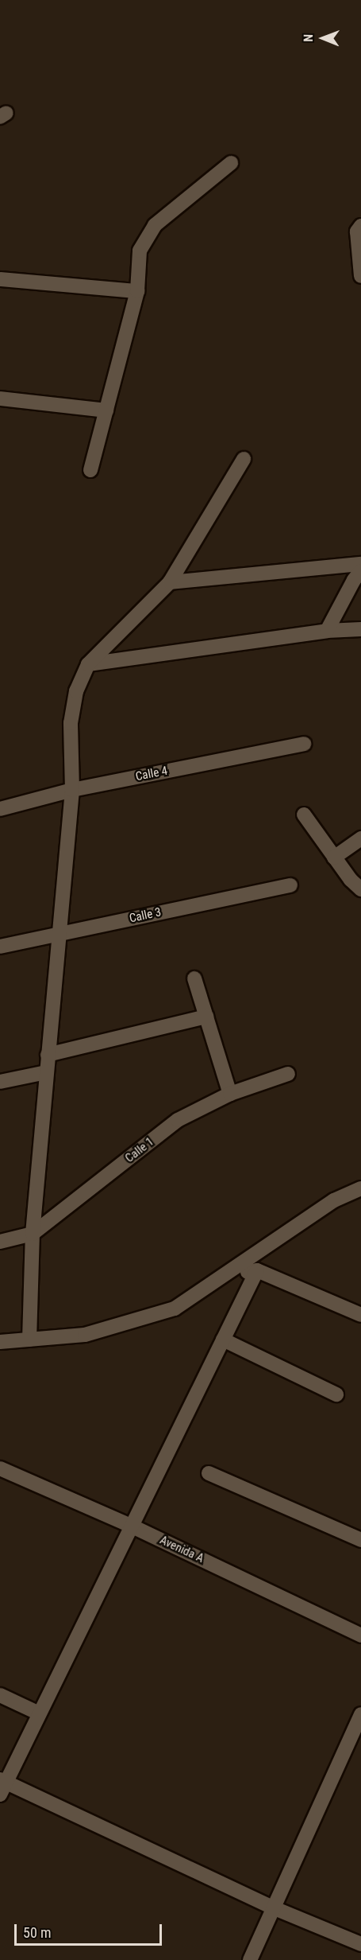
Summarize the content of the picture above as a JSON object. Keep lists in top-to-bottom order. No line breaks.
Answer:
{"streets":{"street":["Calle 4","Calle 3","Calle 1","Avenida A"]},"scale_bar":"50 m","north":"left"}
